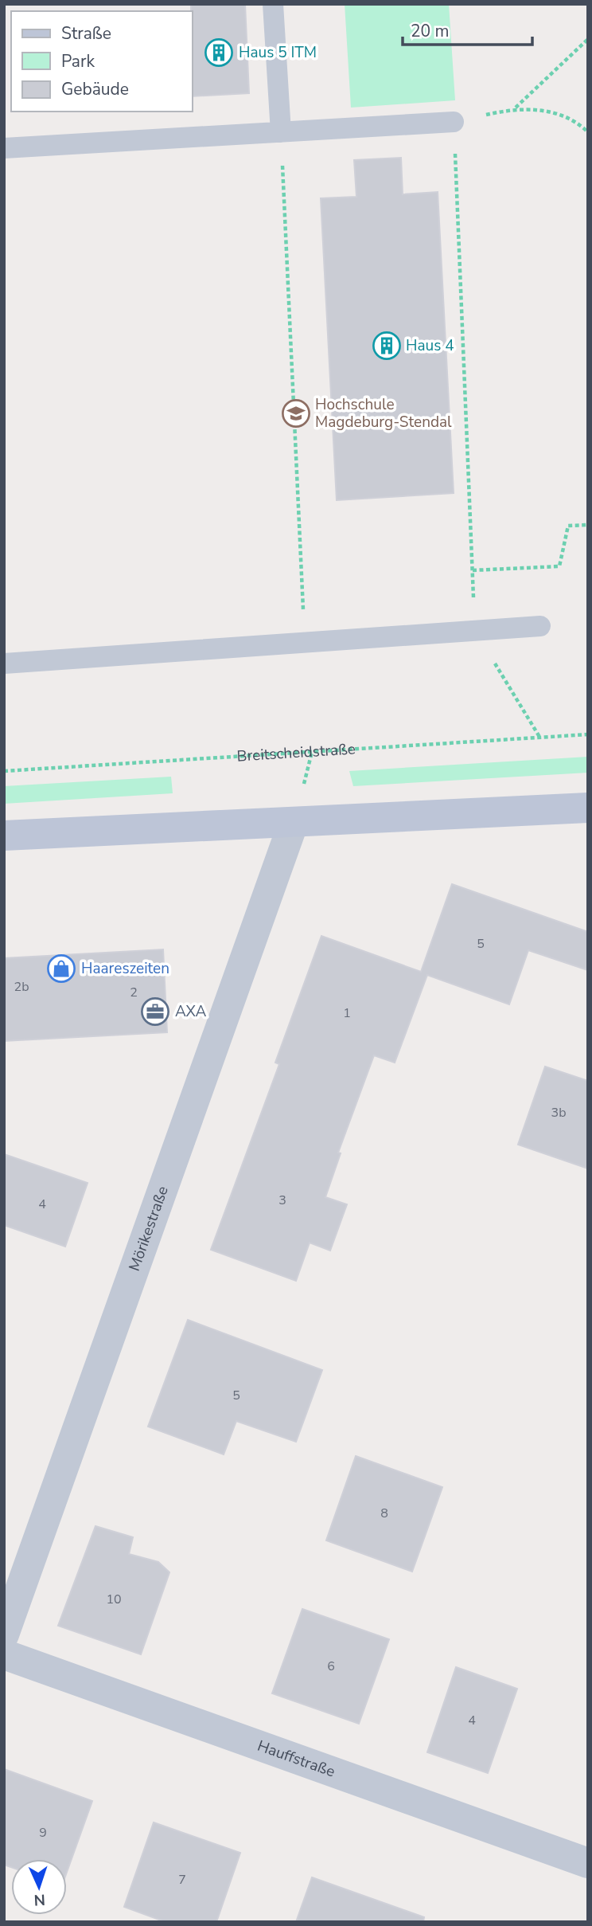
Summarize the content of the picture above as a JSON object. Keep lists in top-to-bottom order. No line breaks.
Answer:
{"streets":{"street":["Mörikestraße","Hauffstraße"],"path":["Breitscheidstraße"]},"places":{"building":["Haus 5 ITM","Haus 4"],"school or university":["Hochschule Magdeburg-Stendal"],"shop":["Haareszeiten"],"office":["AXA"]},"house_numbers":["5","2b","2","1","3b","3","4","5","8","10","6","4","9","7"],"legend":["Straße","Park","Gebäude"],"scale_bar":"20 m","north":"bottom"}
